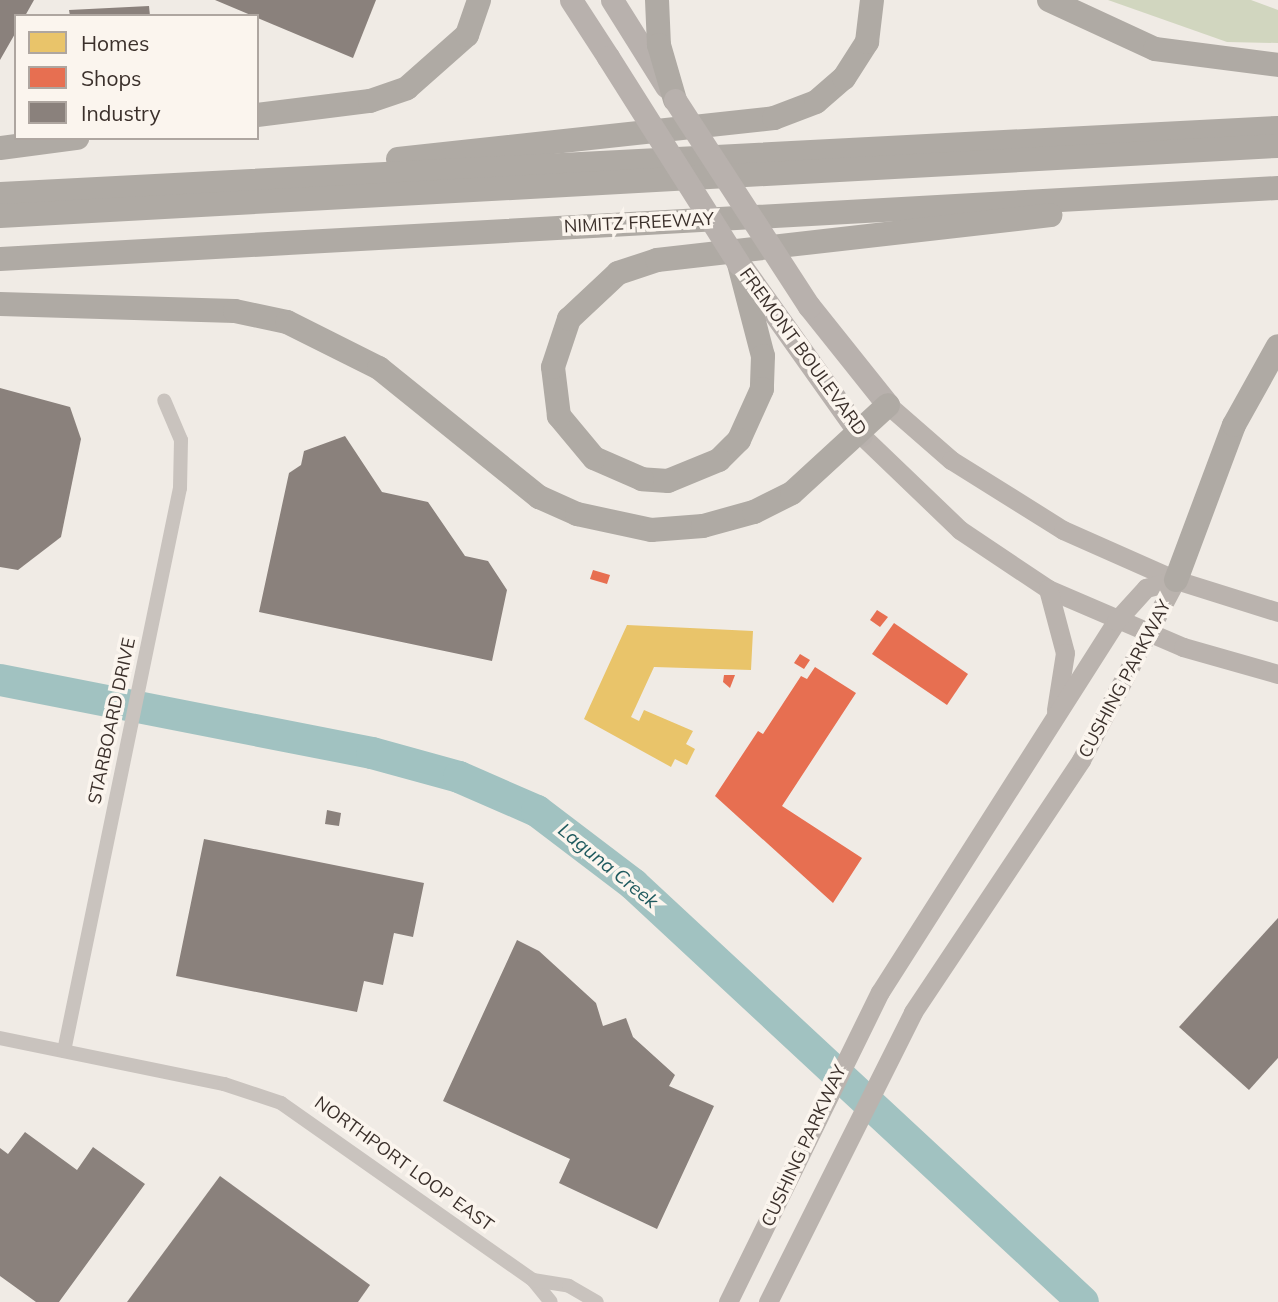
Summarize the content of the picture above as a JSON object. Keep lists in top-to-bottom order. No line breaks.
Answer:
{"streets":{"highway":["NIMITZ FREEWAY"],"main road":["FREMONT BOULEVARD","CUSHING PARKWAY"],"street":["STARBOARD DRIVE","NORTHPORT LOOP EAST"]},"crossings":[["FREMONT BOULEVARD","CUSHING PARKWAY"],["STARBOARD DRIVE","NORTHPORT LOOP EAST"]],"water":["Laguna Creek"],"legend":["Homes","Shops","Industry"]}
